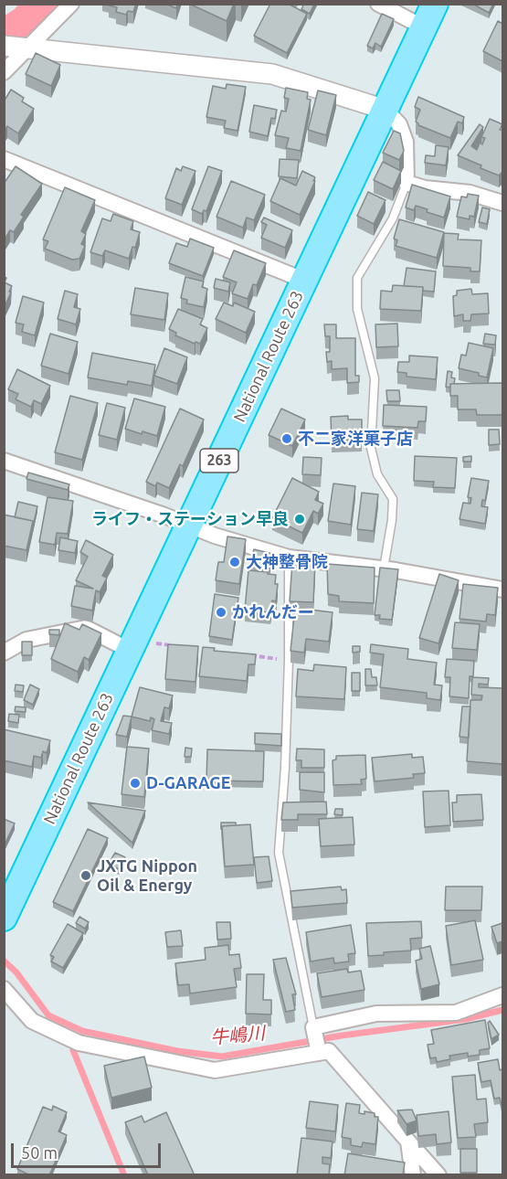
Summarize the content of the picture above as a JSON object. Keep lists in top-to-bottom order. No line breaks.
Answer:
{"streets":{"highway":["National Route 263","263"]},"water":["牛嶋川"],"places":["不二家洋菓子店","ライフ・ステーション早良","大神整骨院","かれんだー","D-GARAGE","JXTG Nippon Oil & Energy"],"scale_bar":"50 m"}
